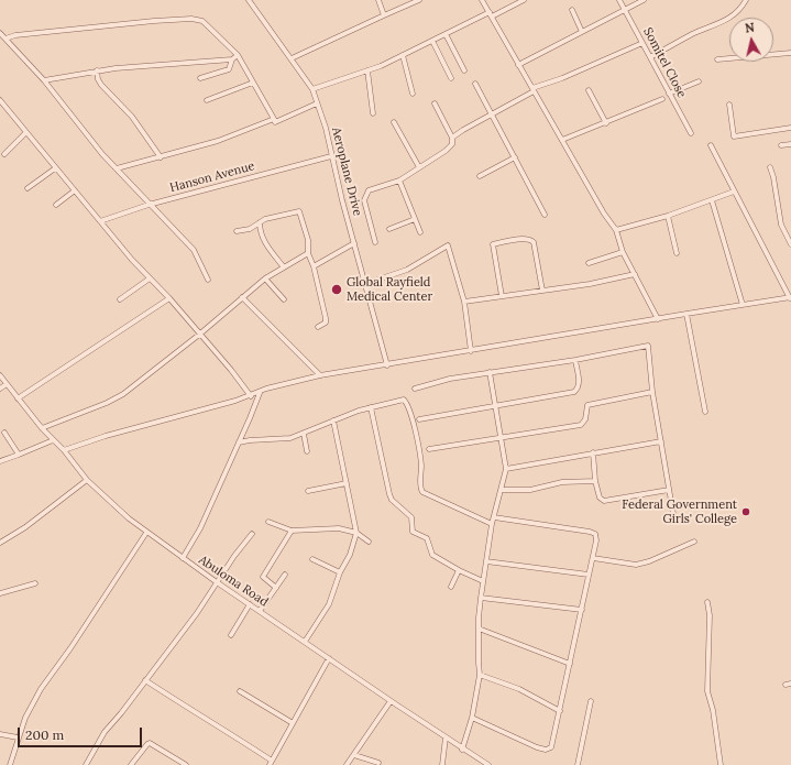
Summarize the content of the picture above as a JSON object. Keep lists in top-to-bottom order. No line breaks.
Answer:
{"streets":{"street":["Somitel Close","Aeroplane Drive","Hanson Avenue","Abuloma Road"]},"crossings":[["Aeroplane Drive","Hanson Avenue"]],"places":["Global Rayfield Medical Center","Federal Government Girls' College"],"scale_bar":"200 m","north":"top"}
